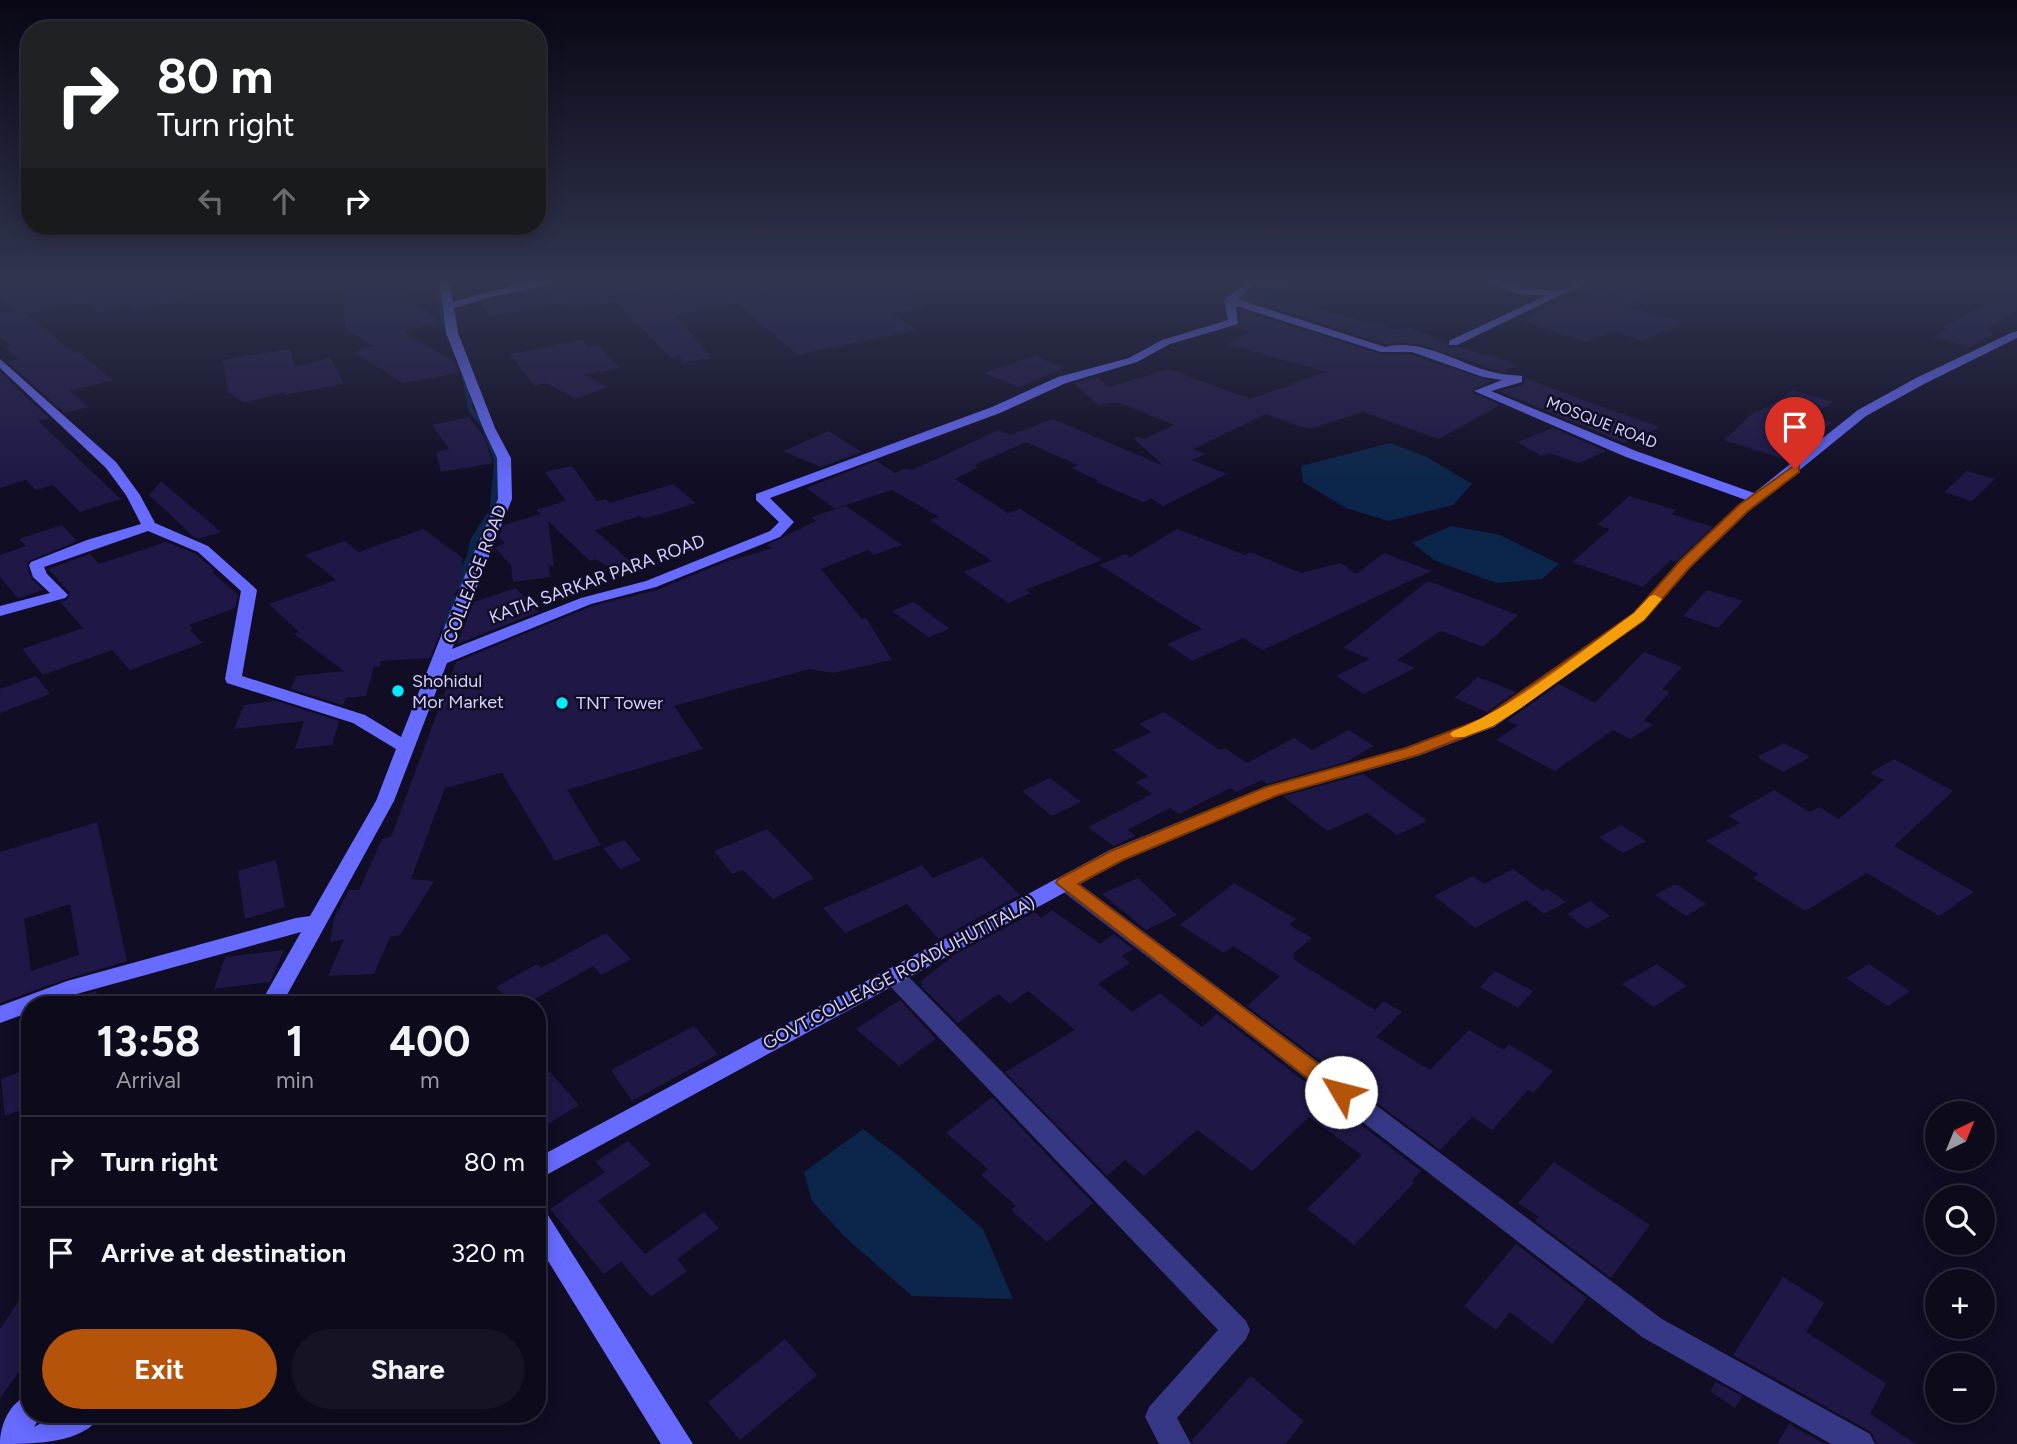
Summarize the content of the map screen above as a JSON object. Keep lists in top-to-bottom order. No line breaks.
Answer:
{"streets":{"street":["MOSQUE ROAD","COLLEAGE ROAD","KATIA SARKAR PARA ROAD","GOVT.COLLEAGE ROAD(JHUTITALA)"]},"crossings":[["MOSQUE ROAD","GOVT.COLLEAGE ROAD(JHUTITALA)"],["COLLEAGE ROAD","KATIA SARKAR PARA ROAD"]],"places":["Shohidul Mor Market","TNT Tower"],"north":"top right","page":{"turn":["80 m","Turn right"],"eta":["13:58","Arrival","1","min","400","m"],"map_buttons":["+","−"],"list":[{"name":"Turn right","value":"80 m"},{"name":"Arrive at destination","value":"320 m"}],"buttons":["Exit","Share"]}}
